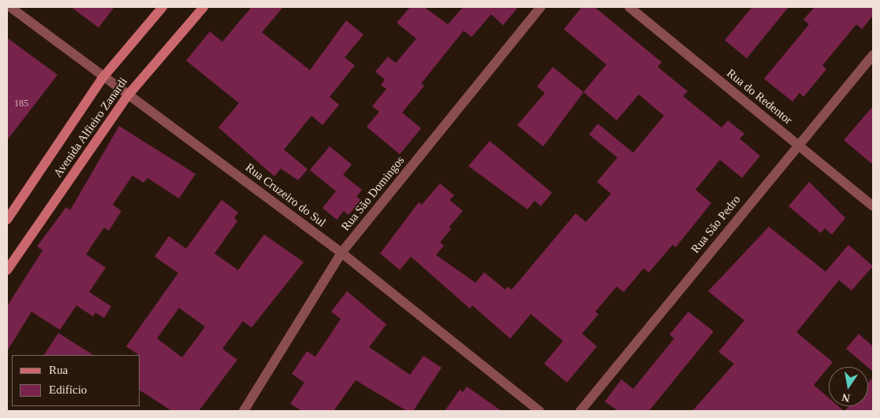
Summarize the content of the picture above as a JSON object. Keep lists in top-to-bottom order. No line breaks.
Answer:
{"streets":{"street":["Rua do Redentor","Avenida Alfieiro Zanardi","Rua São Domingos","Rua Cruzeiro do Sul","Rua São Pedro"]},"crossings":[["Rua do Redentor","Rua São Pedro"],["Avenida Alfieiro Zanardi","Rua Cruzeiro do Sul"],["Rua São Domingos","Rua Cruzeiro do Sul"]],"house_numbers":["185"],"legend":["Rua","Edifício"],"north":"bottom"}
